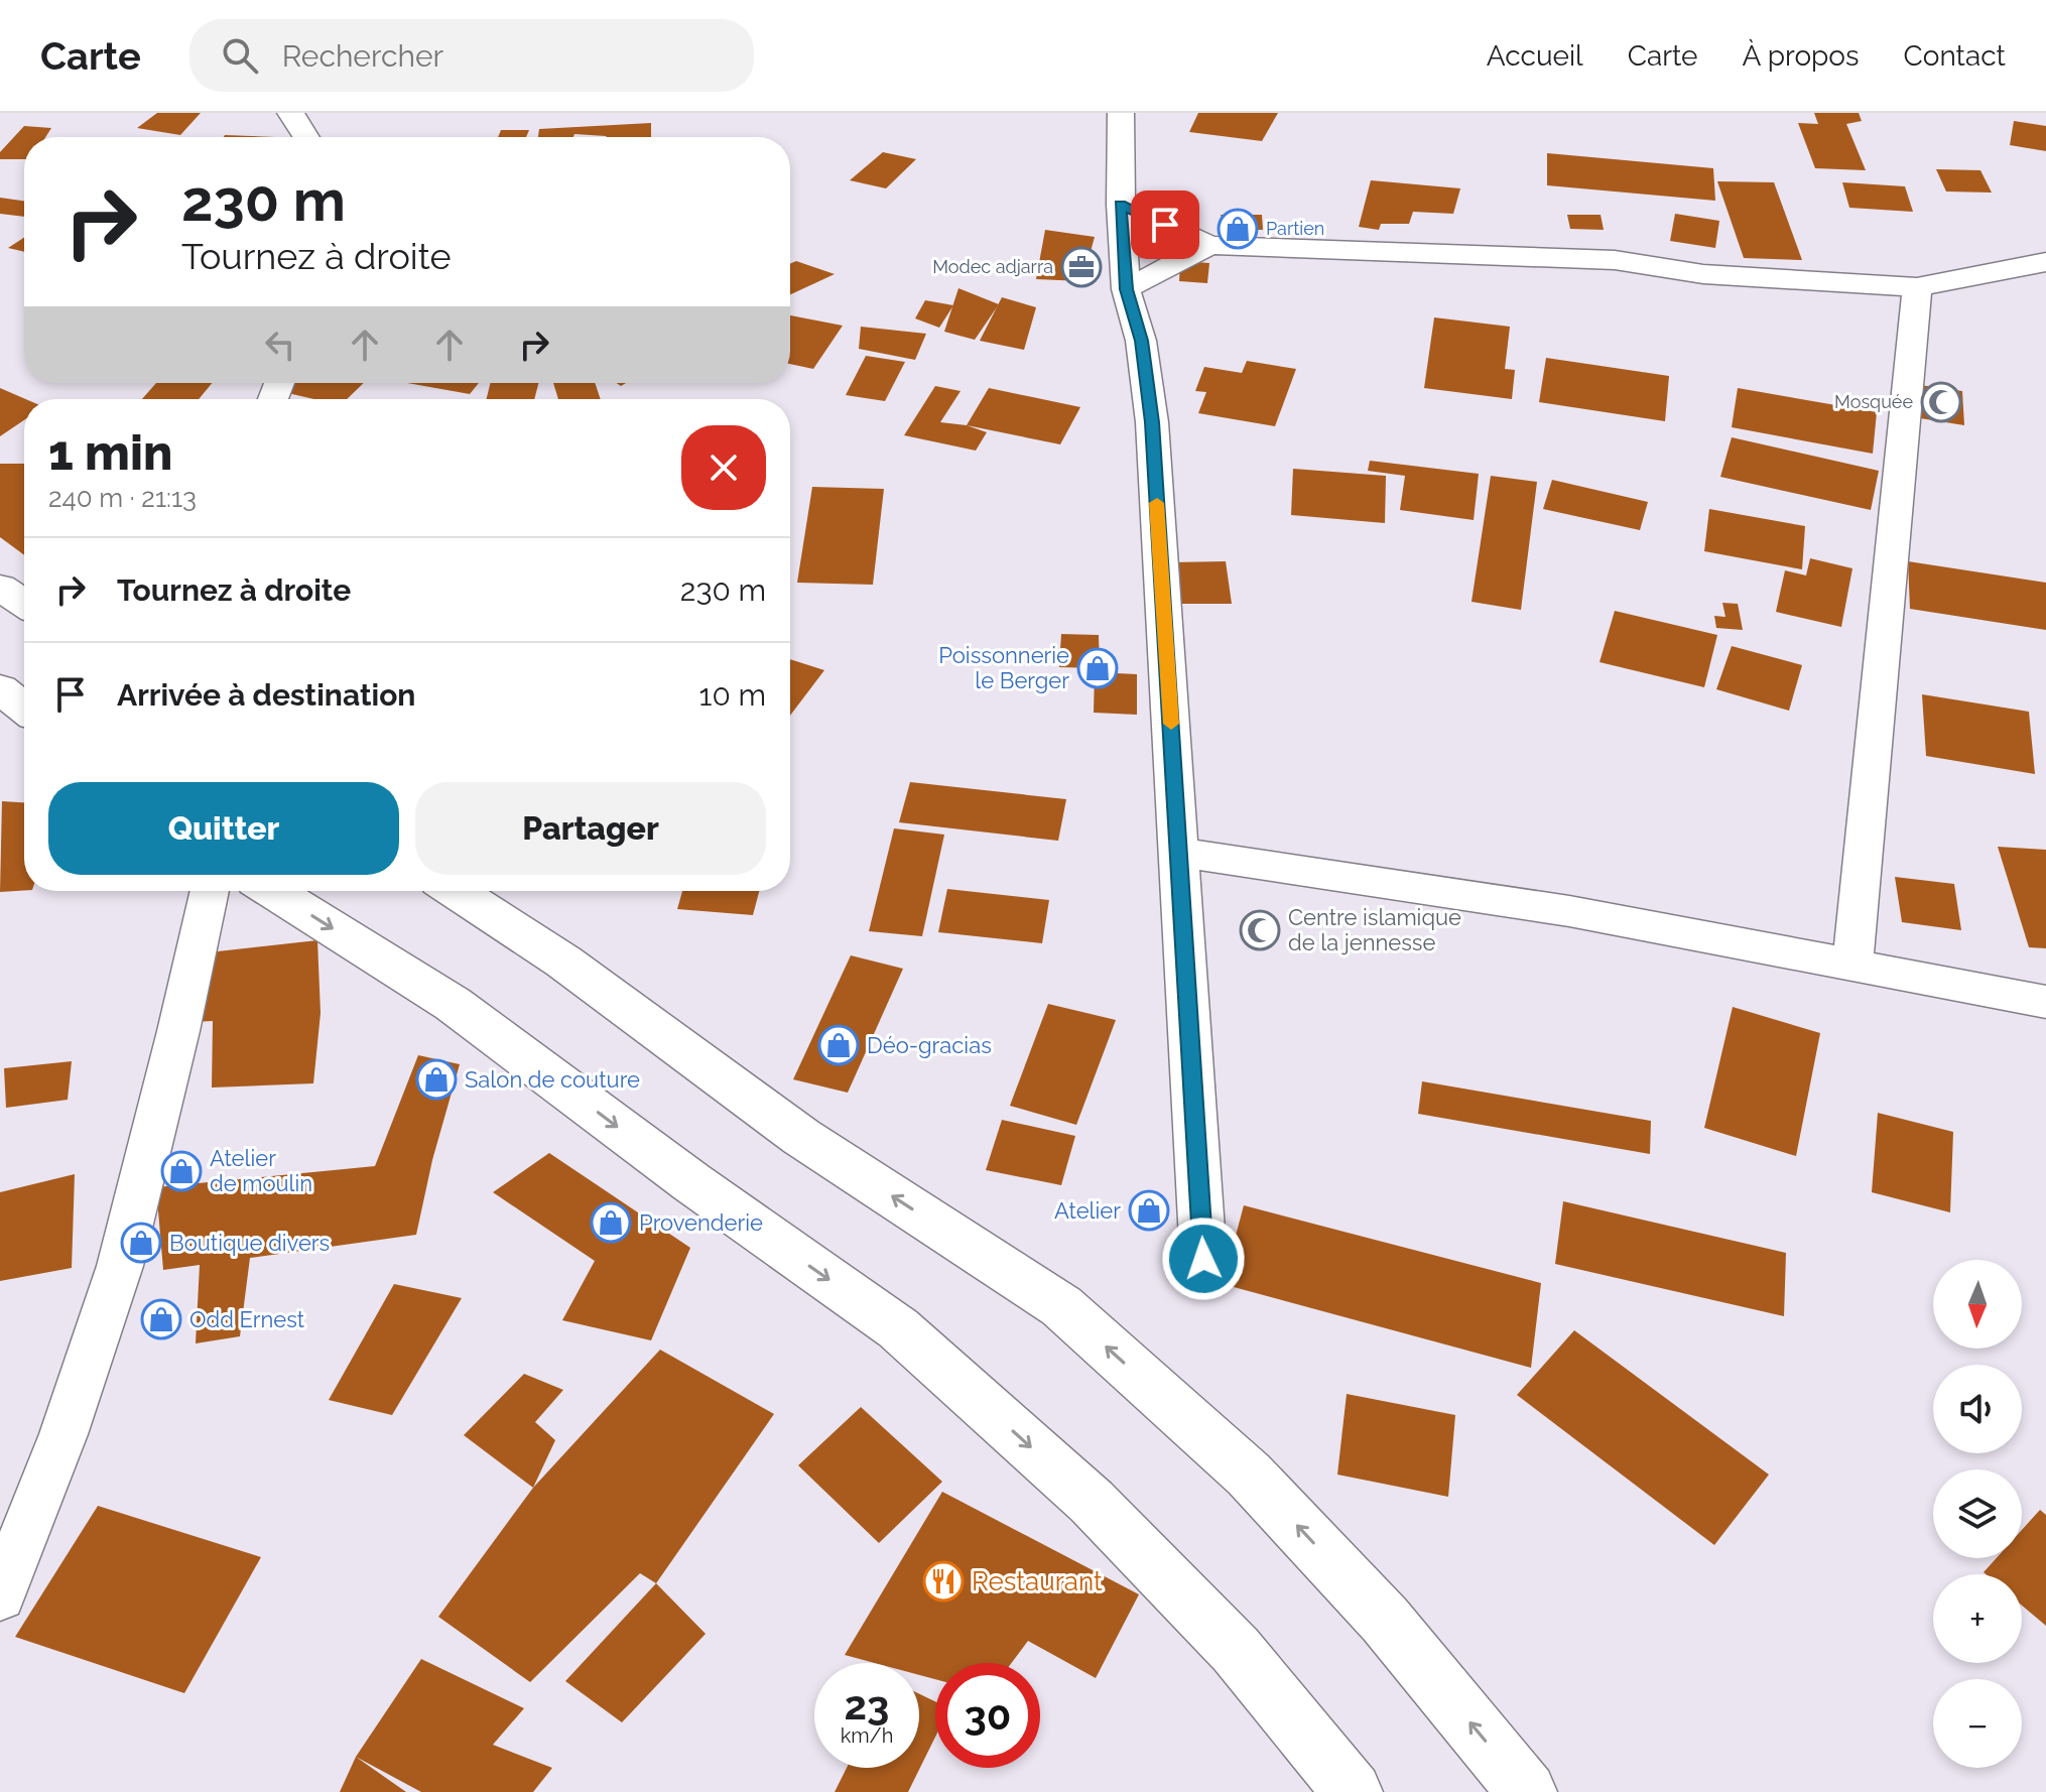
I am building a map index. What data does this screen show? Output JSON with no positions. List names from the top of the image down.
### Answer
{
  "places": {
    "shop": [
      "Partien",
      "Poissonnerie le Berger",
      "Déo-gracias",
      "Salon de couture",
      "Atelier de moulin",
      "Atelier",
      "Provenderie",
      "Boutique divers",
      "Odd Ernest"
    ],
    "office": ["Modec adjarra"],
    "mosque": ["Mosquée", "Centre islamique de la jennesse"],
    "restaurant": ["Restaurant"]
  },
  "north": "bottom",
  "page": {
    "header": "Carte",
    "search": "Rechercher",
    "nav": [
      "Accueil",
      "Carte",
      "À propos",
      "Contact"
    ],
    "turn": ["230 m", "Tournez à droite"],
    "heading": ["1 min", "240 m · 21:13"],
    "list": [
      {
        "name": "Tournez à droite",
        "value": "230 m"
      },
      {
        "name": "Arrivée à destination",
        "value": "10 m"
      }
    ],
    "buttons": ["Quitter", "Partager"],
    "map_buttons": ["+", "−"],
    "speed": "23 km/h",
    "limit": "30"
  }
}
